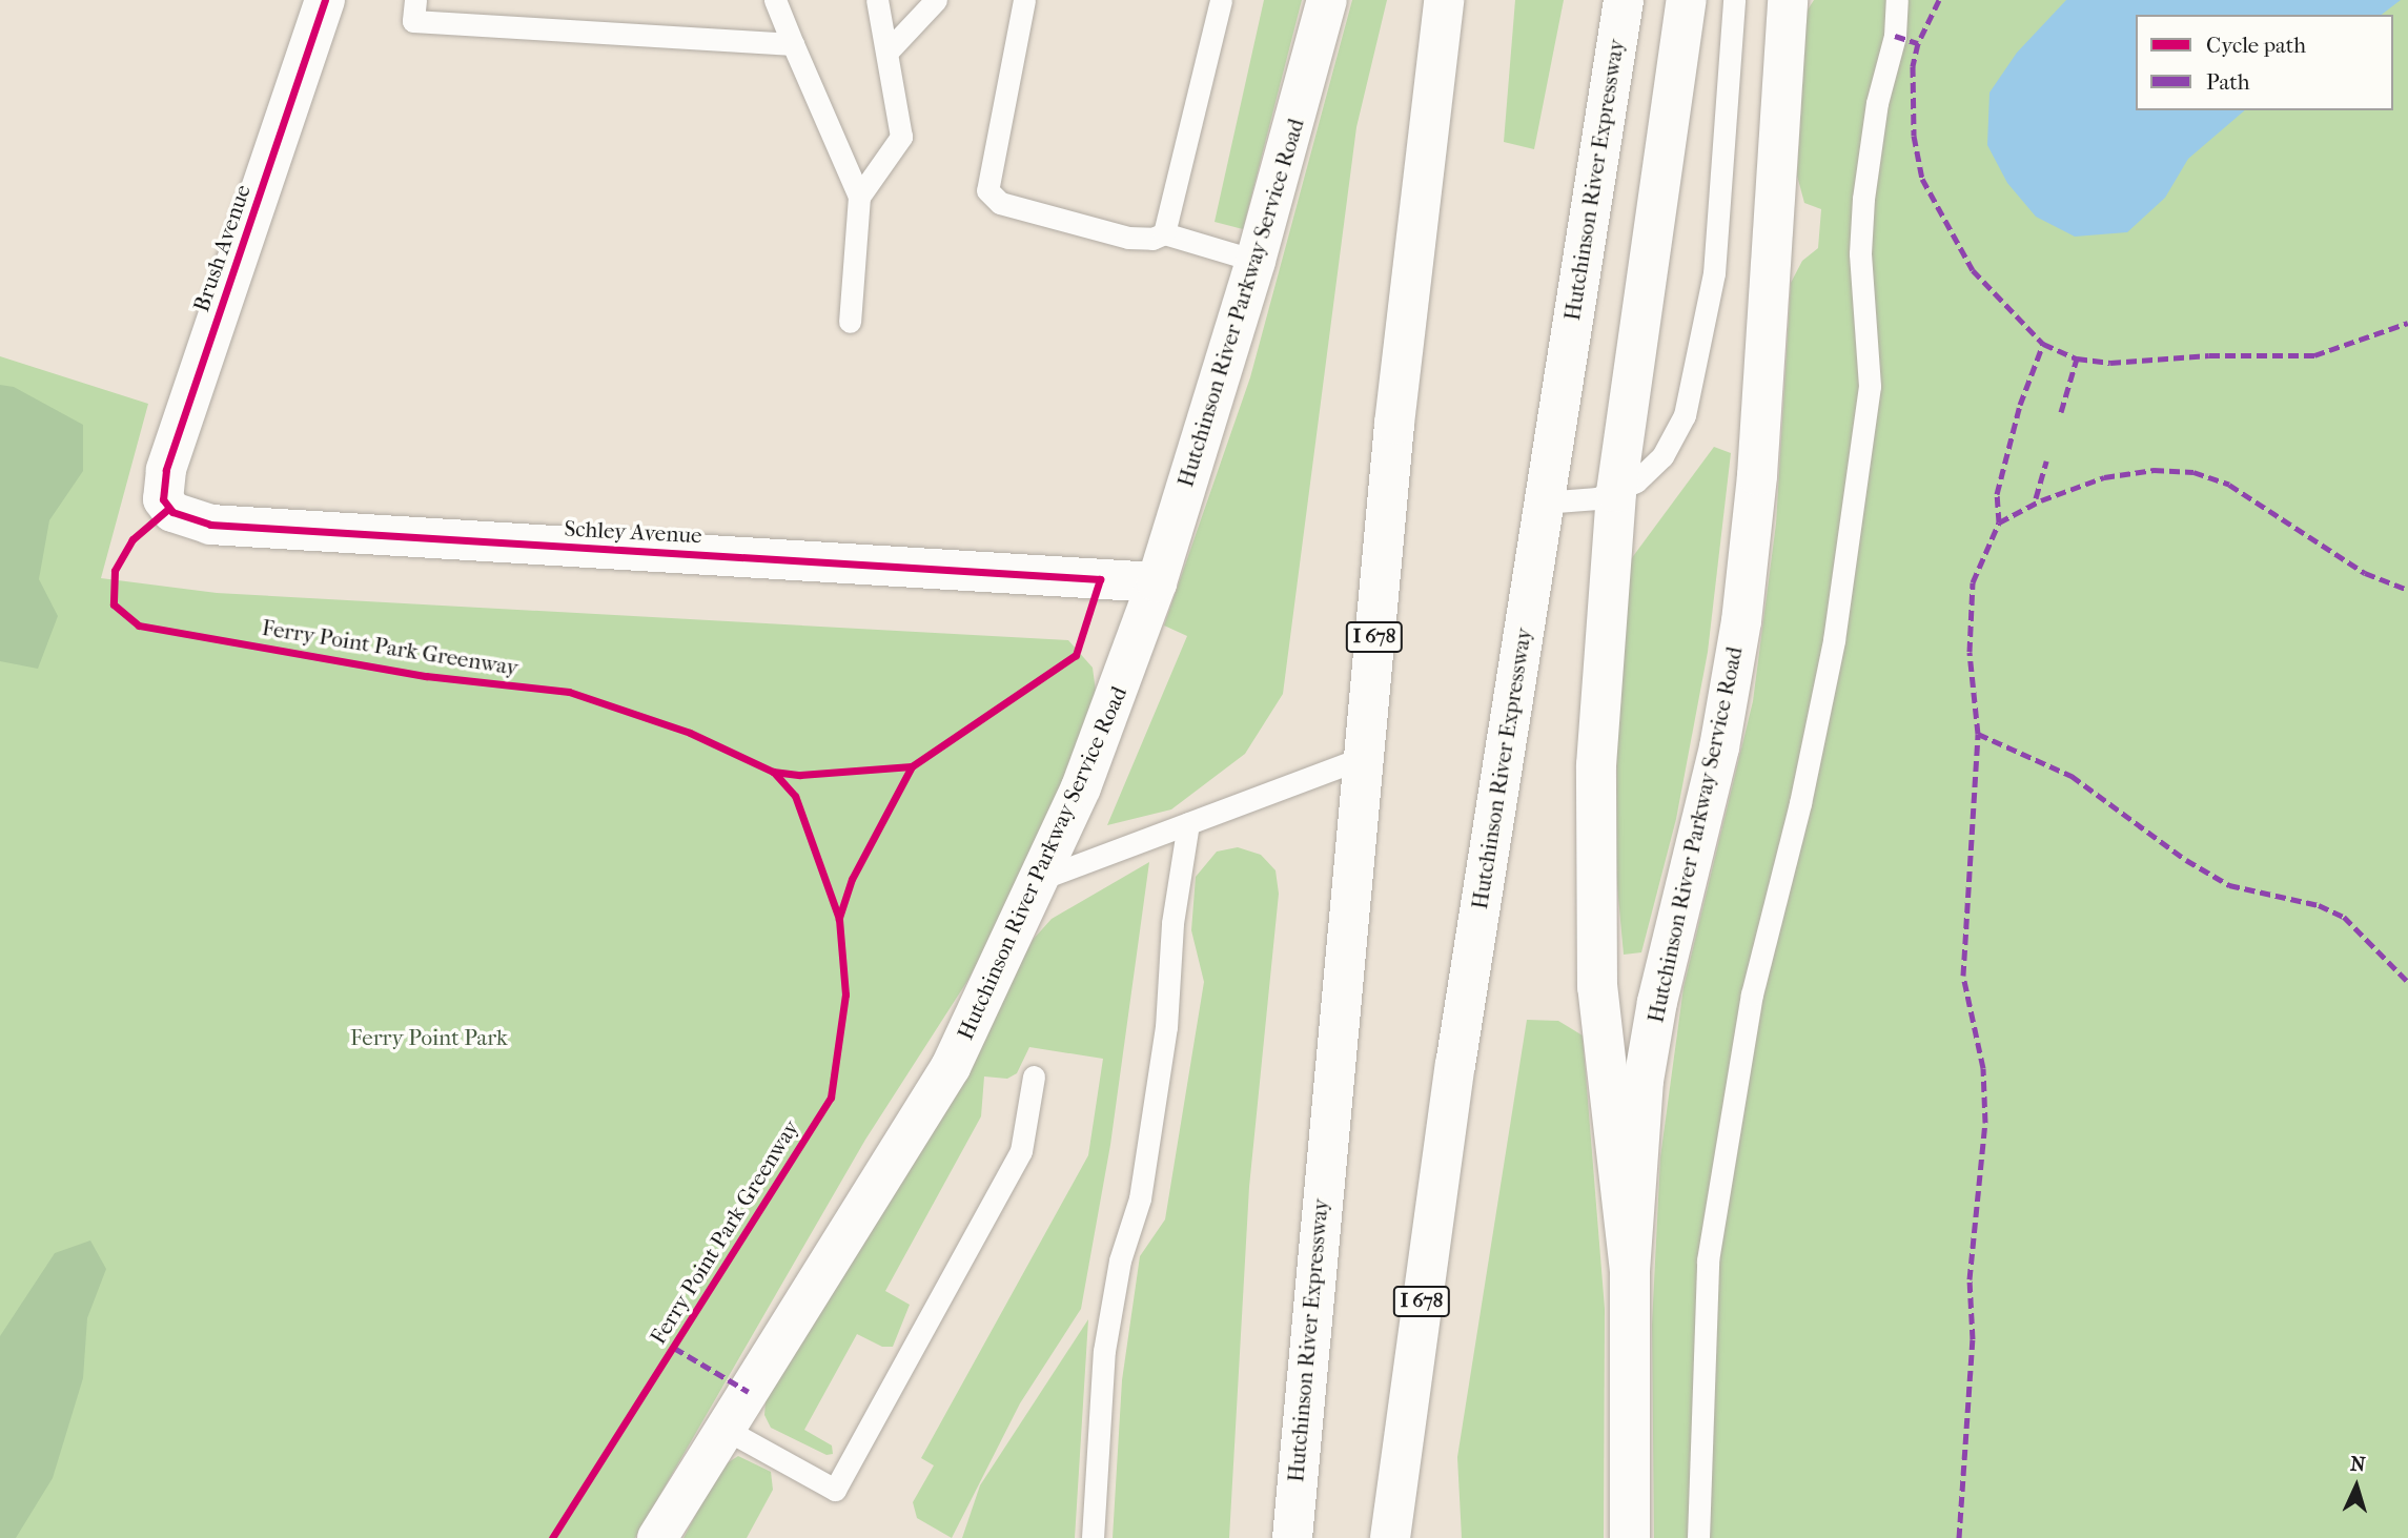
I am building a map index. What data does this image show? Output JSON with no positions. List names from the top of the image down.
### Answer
{
  "streets": {
    "main road": [
      "Hutchinson River Expressway",
      "Brush Avenue",
      "Hutchinson River Parkway Service Road",
      "Schley Avenue",
      "I 678"
    ],
    "cycle path": ["Ferry Point Park Greenway"]
  },
  "crossings": [
    ["Brush Avenue", "Schley Avenue"],
    ["Hutchinson River Parkway Service Road", "Schley Avenue"]
  ],
  "parks": ["Ferry Point Park"],
  "legend": ["Cycle path", "Path"],
  "north": "top"
}
